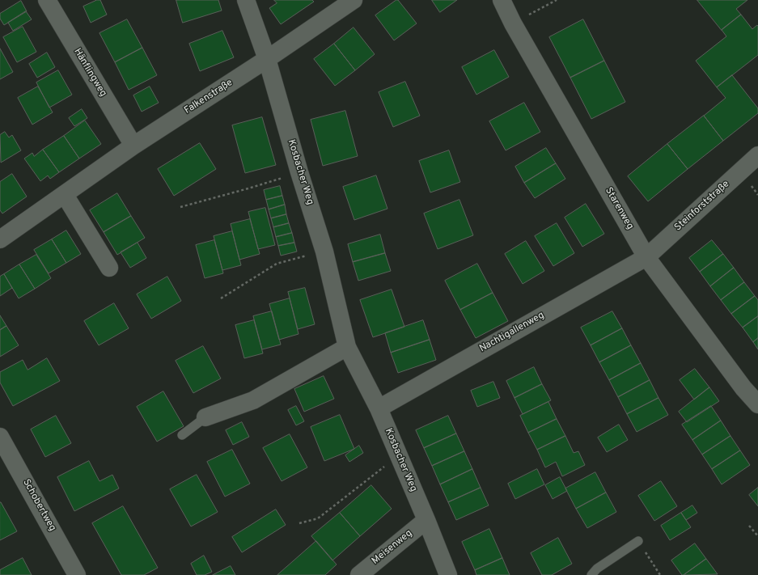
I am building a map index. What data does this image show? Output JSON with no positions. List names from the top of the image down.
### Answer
{
  "streets": {
    "street": [
      "Hänflingweg",
      "Falkenstraße",
      "Kosbacher Weg",
      "Steinforststraße",
      "Starenweg",
      "Nachtigallenweg",
      "Schobertweg",
      "Meisenweg"
    ]
  },
  "crossings": [
    ["Hänflingweg", "Falkenstraße"],
    ["Falkenstraße", "Kosbacher Weg"],
    ["Kosbacher Weg", "Nachtigallenweg"],
    ["Kosbacher Weg", "Meisenweg"],
    ["Steinforststraße", "Starenweg"],
    ["Steinforststraße", "Nachtigallenweg"],
    ["Starenweg", "Nachtigallenweg"]
  ]
}
